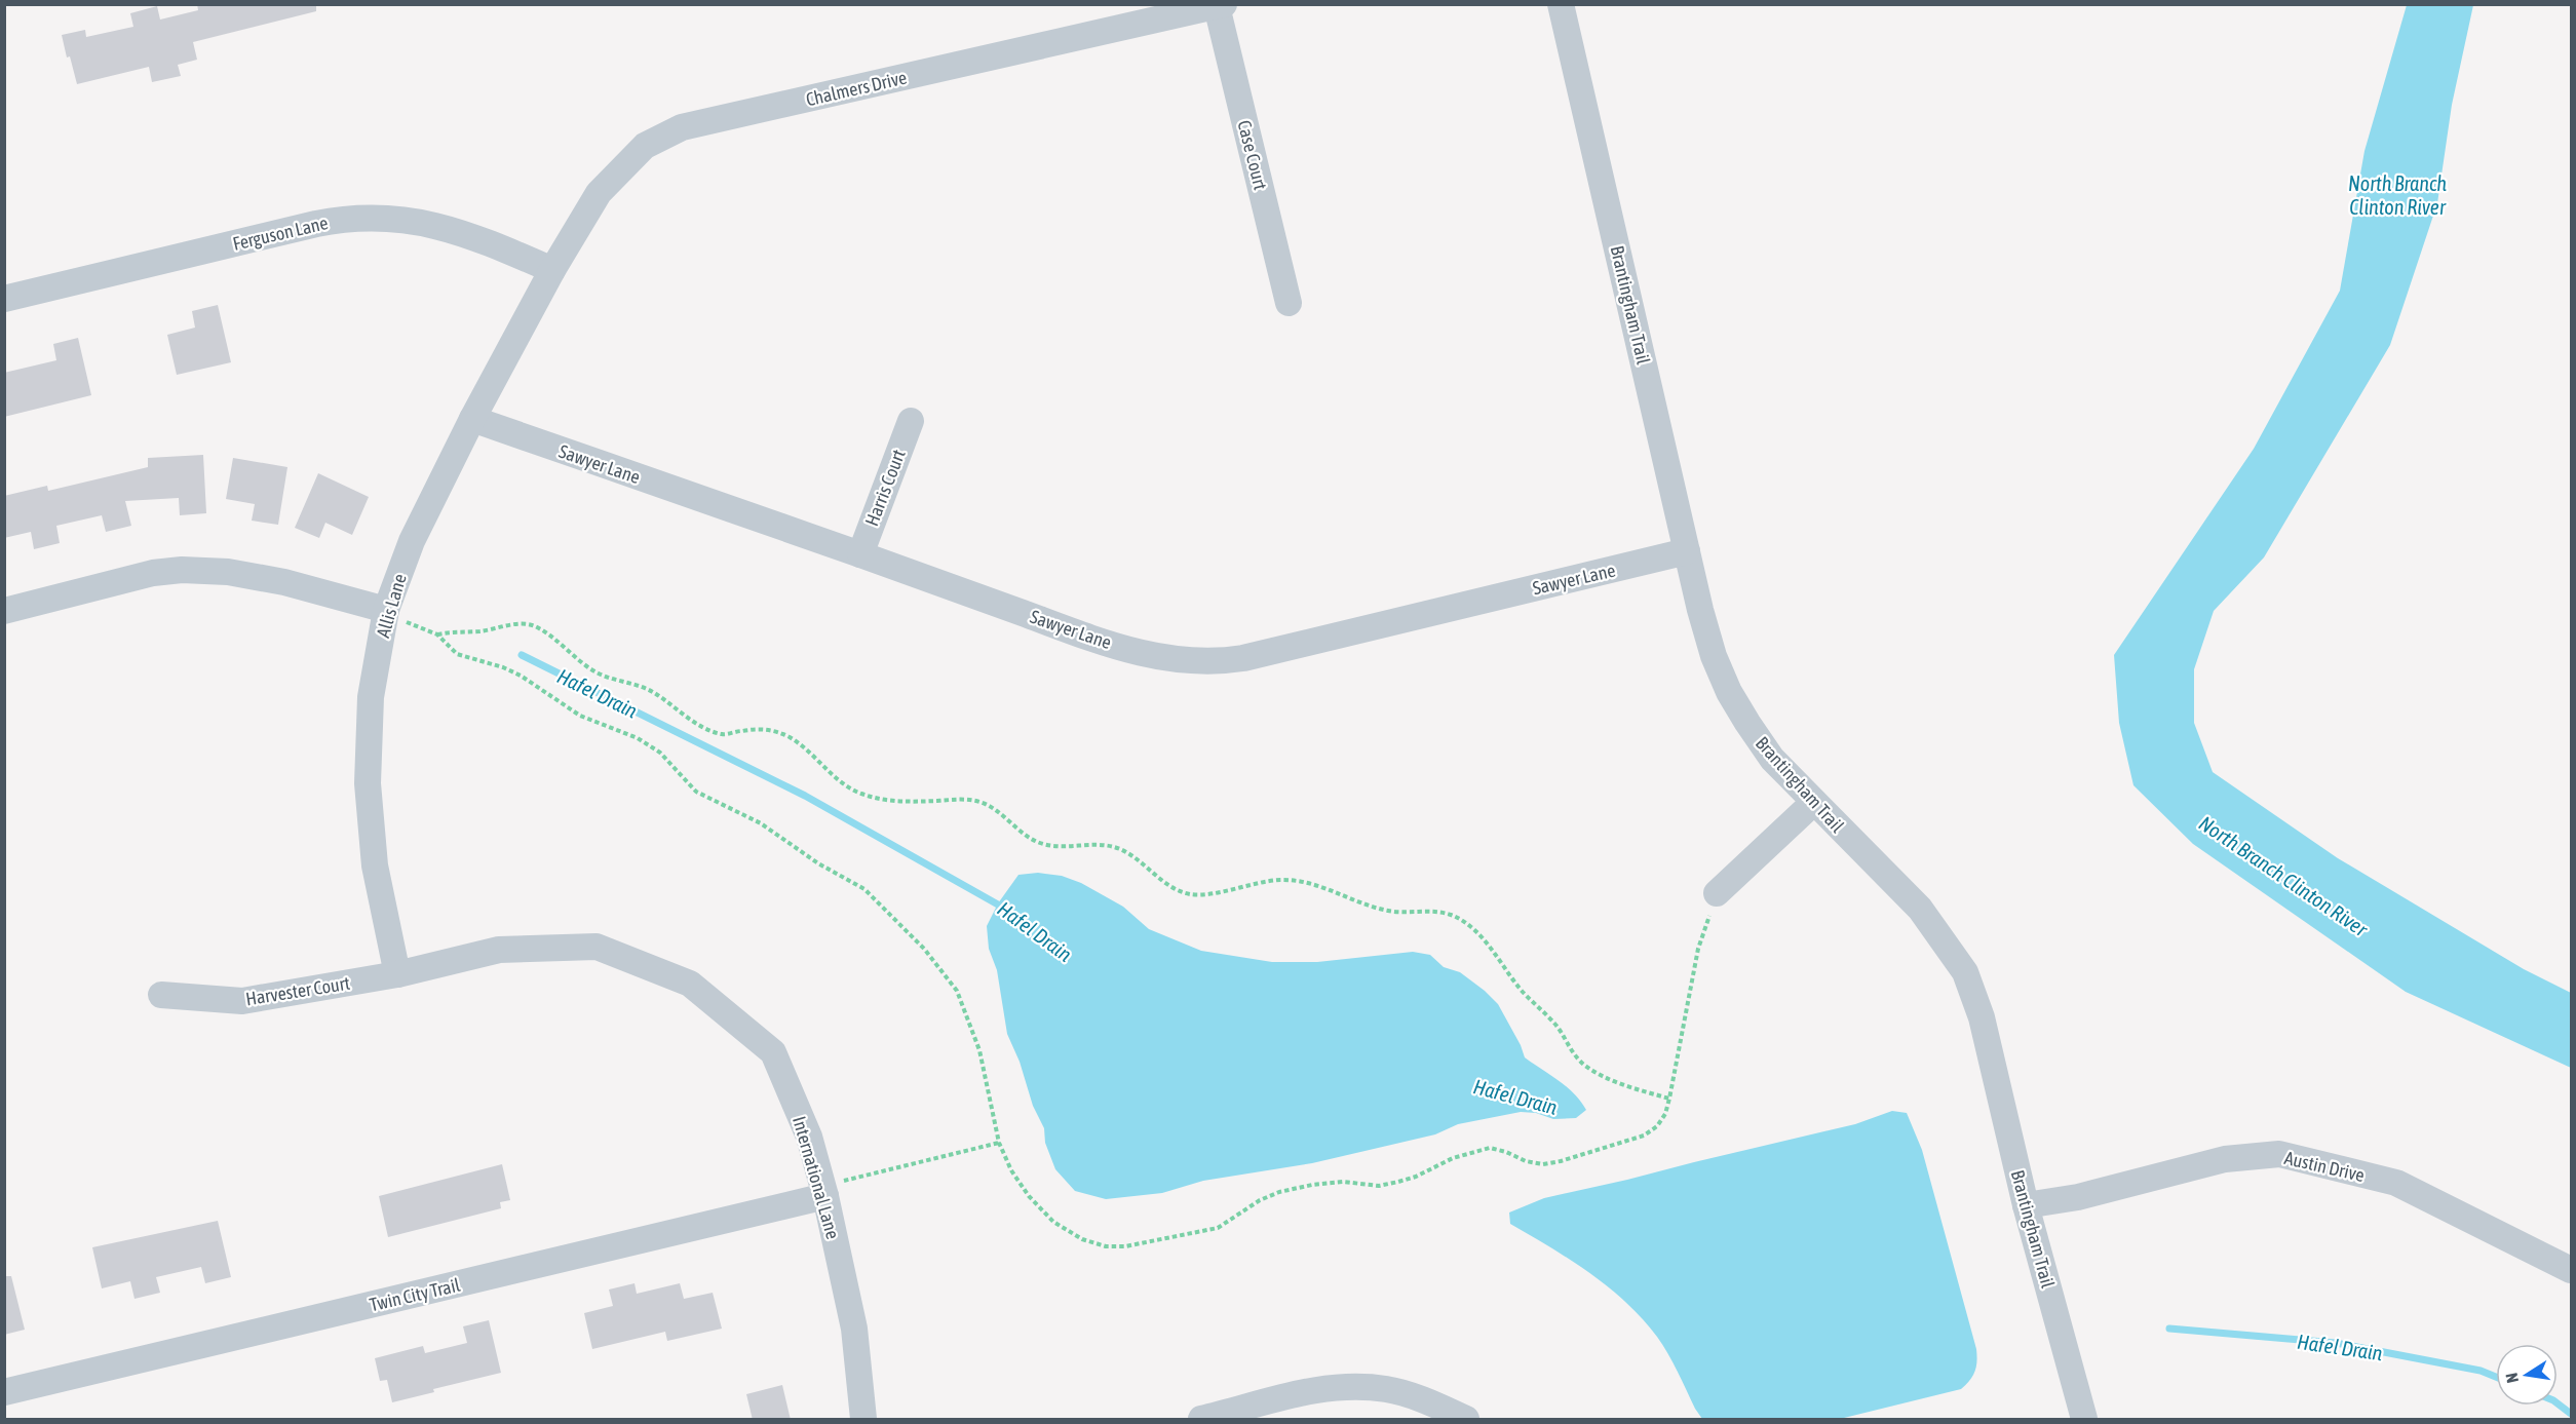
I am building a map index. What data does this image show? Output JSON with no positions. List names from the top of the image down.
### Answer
{
  "streets": {
    "street": [
      "Chalmers Drive",
      "Case Court",
      "Ferguson Lane",
      "Brantingham Trail",
      "Sawyer Lane",
      "Harris Court",
      "Allis Lane",
      "Harvester Court",
      "Austin Drive",
      "International Lane",
      "Twin City Trail"
    ]
  },
  "crossings": [
    ["Chalmers Drive", "Case Court"],
    ["Chalmers Drive", "Ferguson Lane"],
    ["Chalmers Drive", "Allis Lane"],
    ["Ferguson Lane", "Allis Lane"],
    ["Brantingham Trail", "Sawyer Lane"],
    ["Brantingham Trail", "Austin Drive"],
    ["Sawyer Lane", "Harris Court"],
    ["Sawyer Lane", "Allis Lane"],
    ["Allis Lane", "Harvester Court"],
    ["Allis Lane", "International Lane"],
    ["Harvester Court", "International Lane"],
    ["International Lane", "Twin City Trail"]
  ],
  "water": ["North Branch Clinton River", "Hafel Drain"],
  "north": "left"
}
